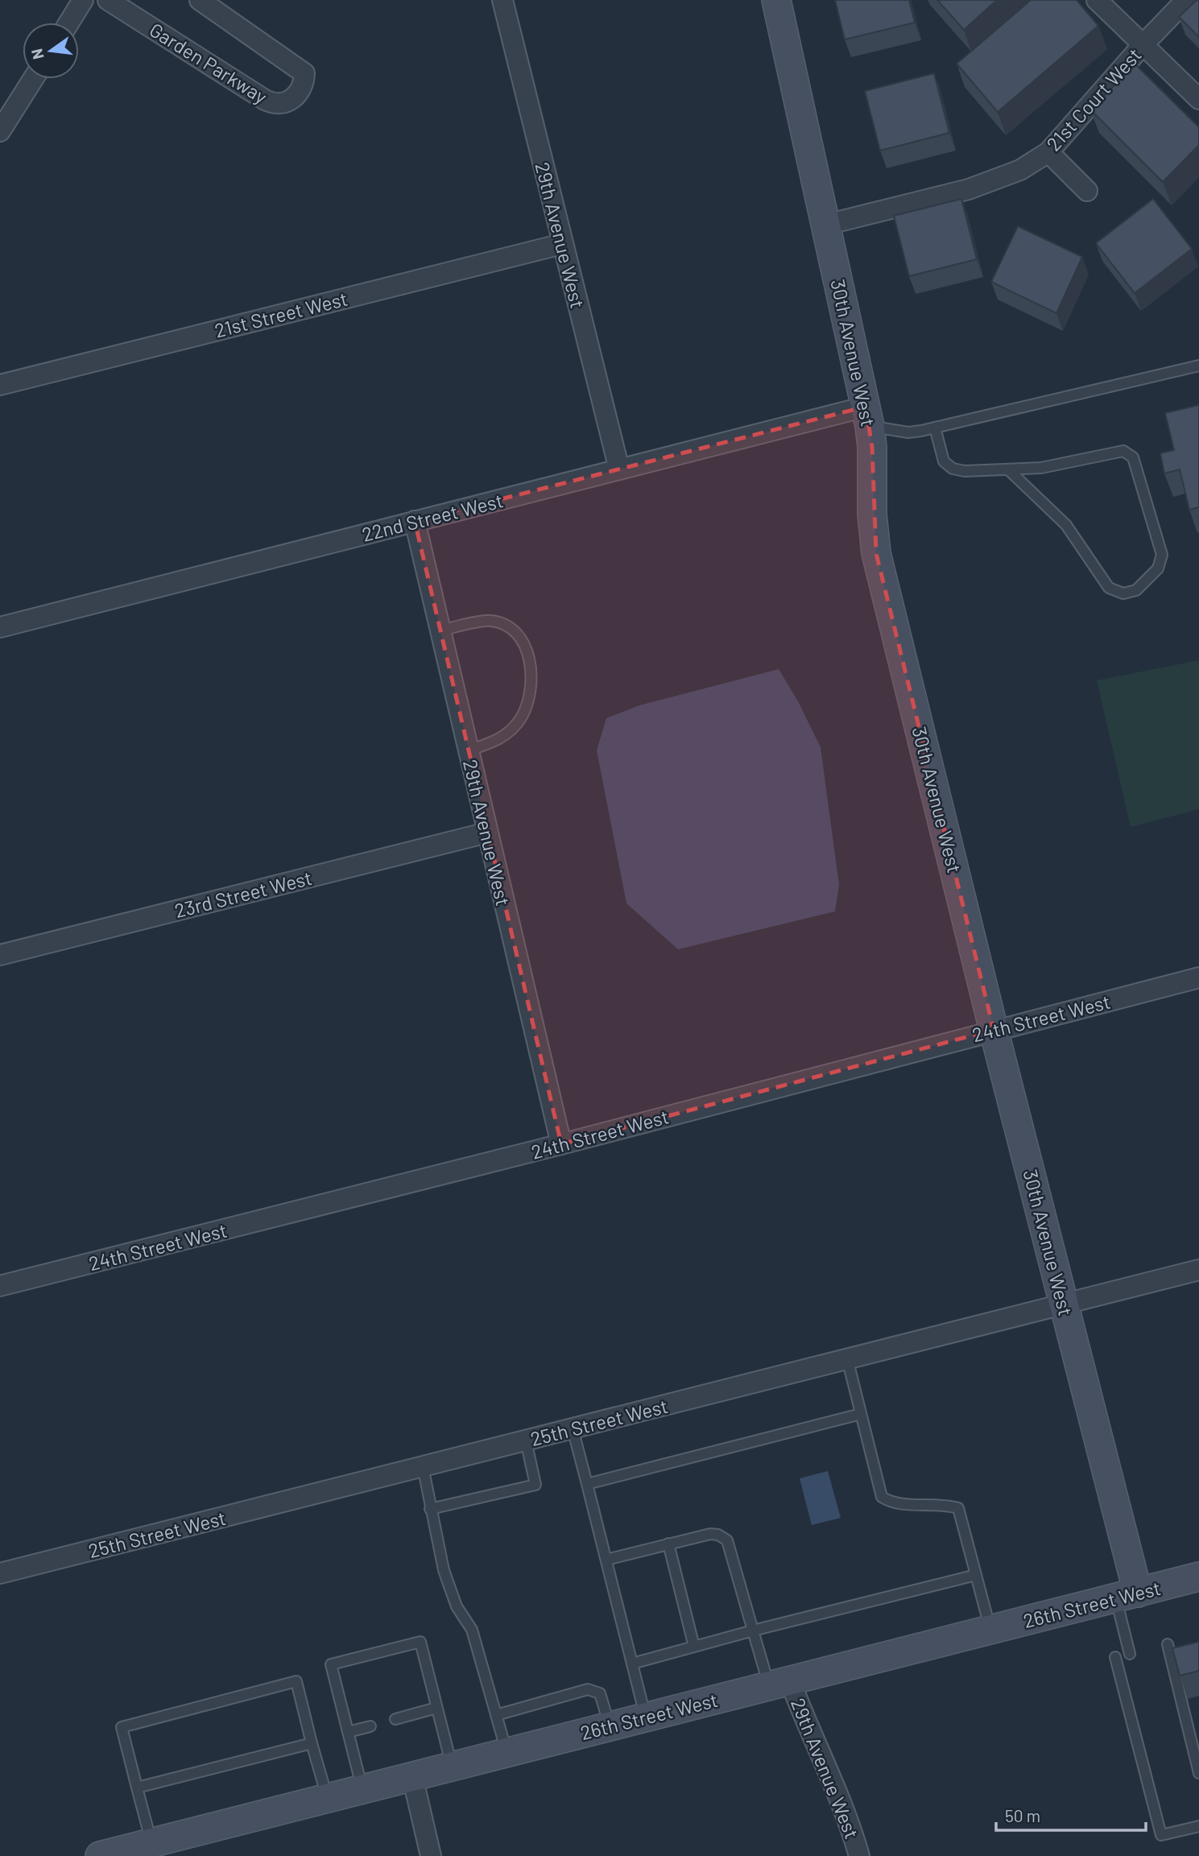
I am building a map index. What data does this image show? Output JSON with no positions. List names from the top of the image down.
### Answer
{
  "streets": {
    "street": [
      "Garden Parkway",
      "21st Court West",
      "29th Avenue West",
      "21st Street West",
      "30th Avenue West",
      "22nd Street West",
      "23rd Street West",
      "24th Street West",
      "25th Street West",
      "26th Street West"
    ]
  },
  "crossings": [
    ["21st Court West", "30th Avenue West"],
    ["29th Avenue West", "21st Street West"],
    ["29th Avenue West", "22nd Street West"],
    ["29th Avenue West", "23rd Street West"],
    ["29th Avenue West", "24th Street West"],
    ["29th Avenue West", "26th Street West"],
    ["30th Avenue West", "22nd Street West"],
    ["30th Avenue West", "24th Street West"],
    ["30th Avenue West", "25th Street West"],
    ["30th Avenue West", "26th Street West"]
  ],
  "scale_bar": "50 m",
  "north": "left"
}
